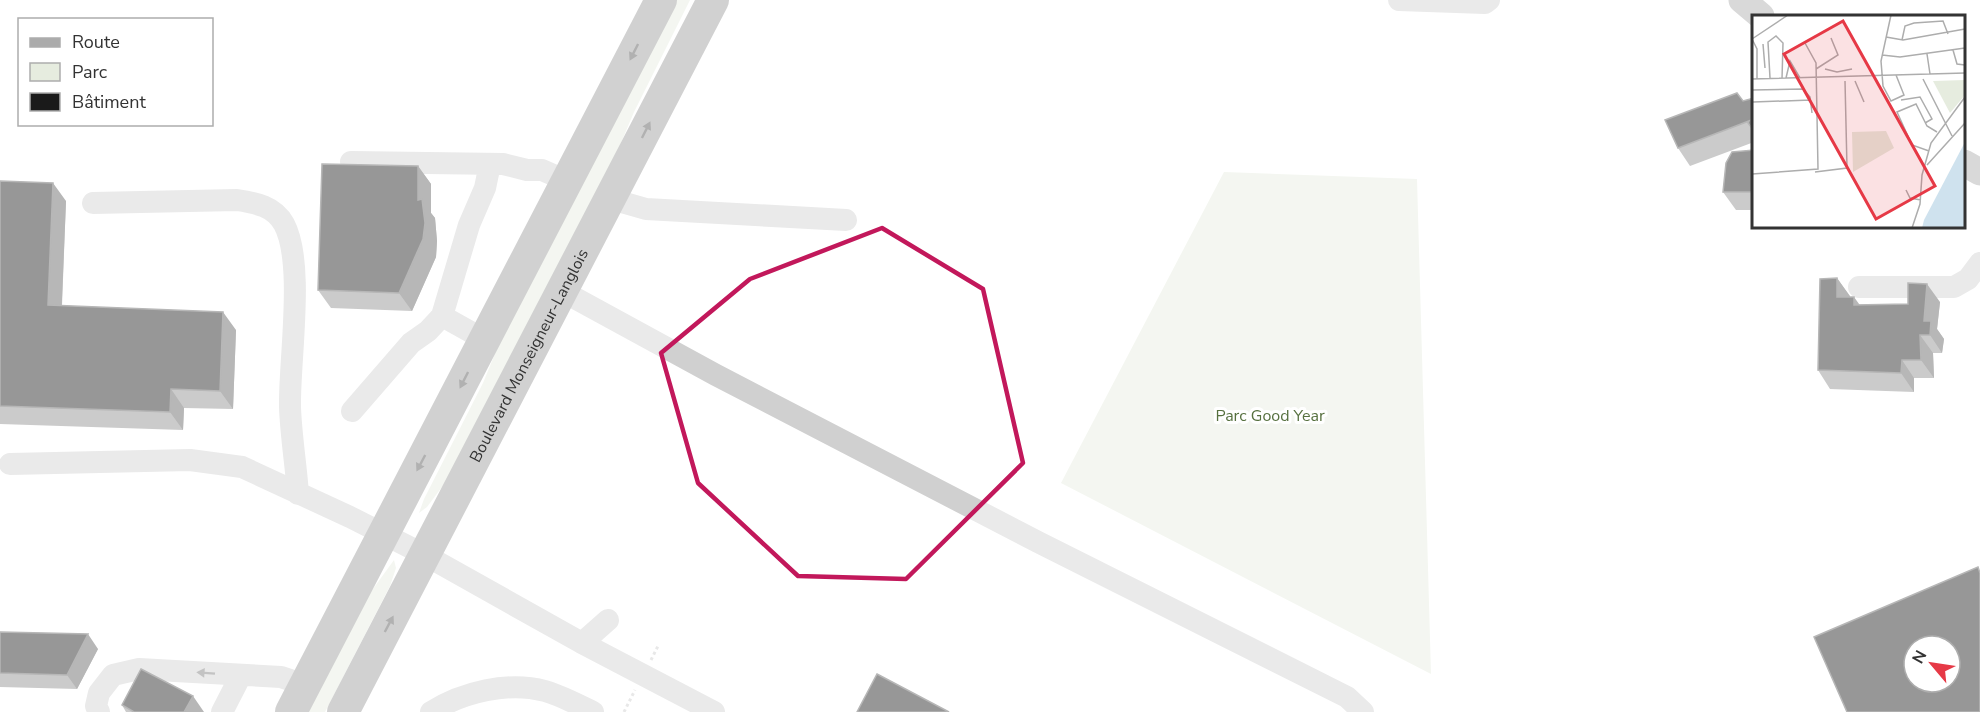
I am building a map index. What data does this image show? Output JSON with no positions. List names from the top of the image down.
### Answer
{
  "streets": {
    "highway": ["Boulevard Monseigneur-Langlois"]
  },
  "parks": ["Parc Good Year"],
  "legend": ["Route", "Parc", "Bâtiment"],
  "north": "top left"
}
